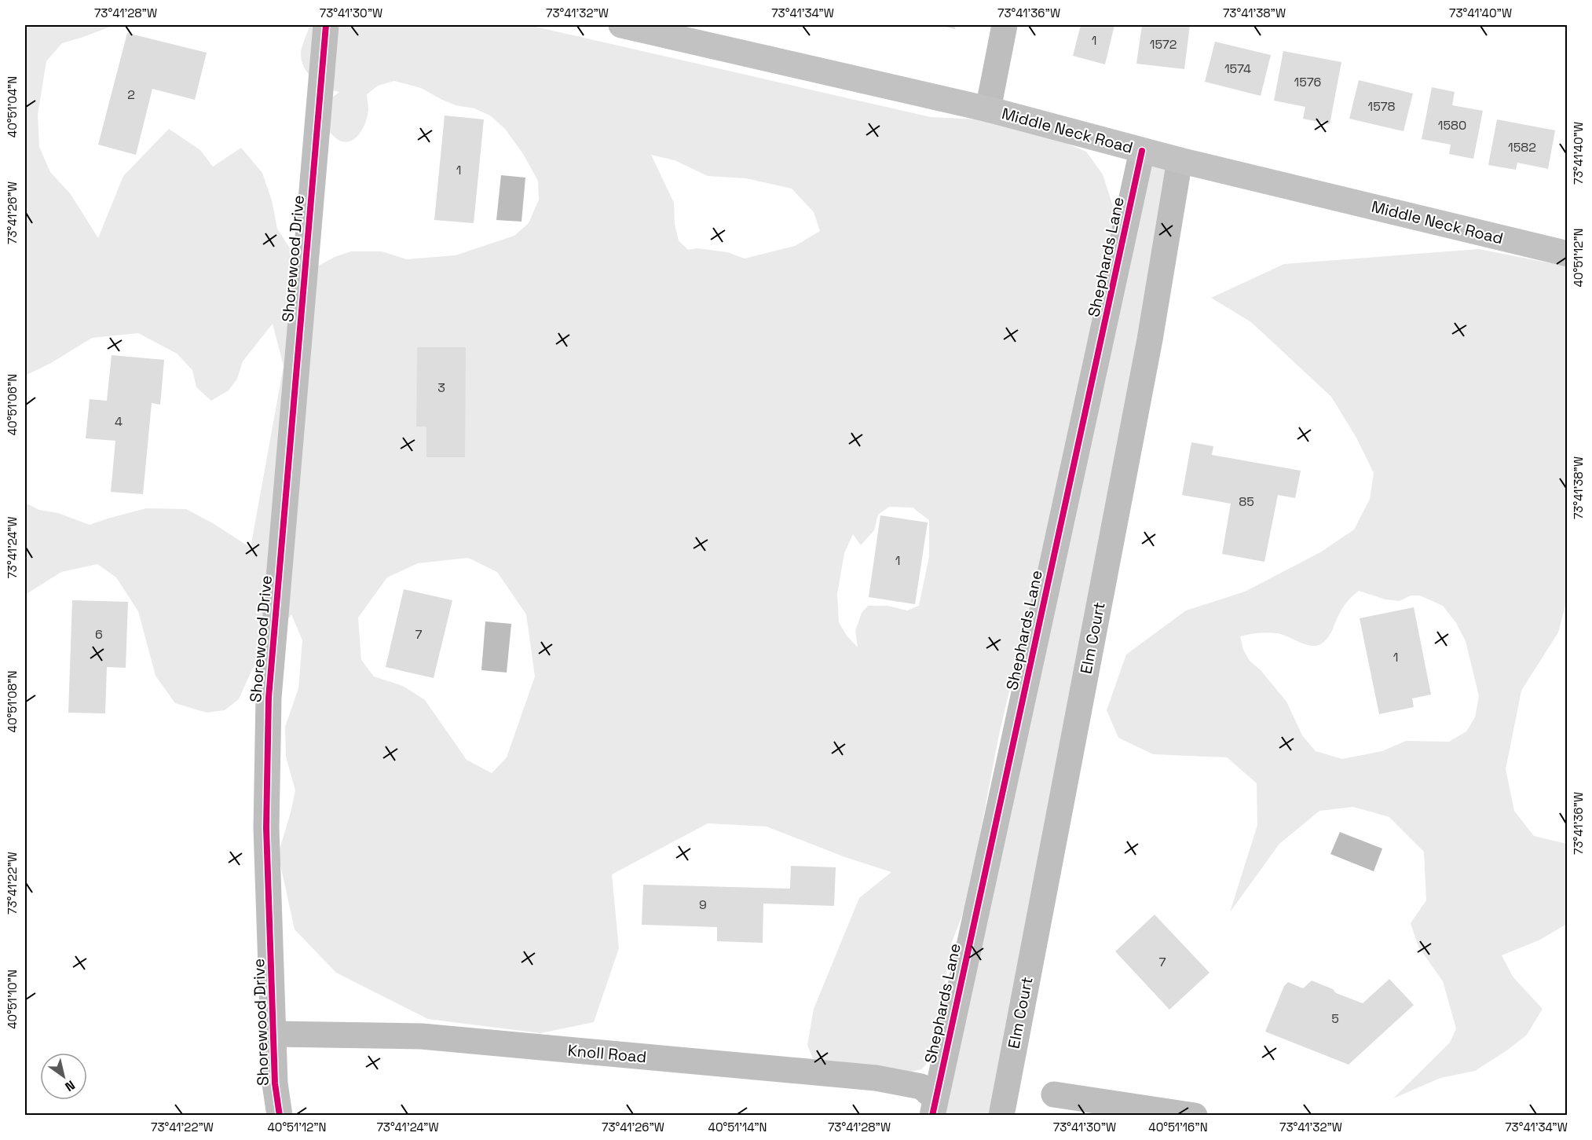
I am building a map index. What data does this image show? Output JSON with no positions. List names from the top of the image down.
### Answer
{
  "streets": {
    "main road": ["Middle Neck Road"],
    "street": [
      "Shephards Lane",
      "Shorewood Drive",
      "Elm Court",
      "Knoll Road"
    ]
  },
  "crossings": [
    ["Middle Neck Road", "Shephards Lane"],
    ["Middle Neck Road", "Elm Court"],
    ["Shephards Lane", "Knoll Road"],
    ["Shorewood Drive", "Knoll Road"]
  ],
  "house_numbers": [
    "1",
    "1572",
    "1574",
    "1576",
    "2",
    "1578",
    "1580",
    "1582",
    "1",
    "3",
    "4",
    "85",
    "1",
    "6",
    "7",
    "1",
    "9",
    "7",
    "5"
  ],
  "north": "bottom right",
  "coordinates": [
    "73°41'28\"W",
    "73°41'30\"W",
    "73°41'32\"W",
    "73°41'34\"W",
    "73°41'36\"W",
    "73°41'38\"W",
    "73°41'40\"W",
    "40°51'04\"N",
    "73°41'26\"W",
    "40°51'12\"N",
    "40°51'06\"N",
    "73°41'24\"W",
    "40°51'08\"N",
    "73°41'22\"W",
    "40°51'10\"N",
    "40°51'14\"N",
    "40°51'16\"N"
  ]
}
